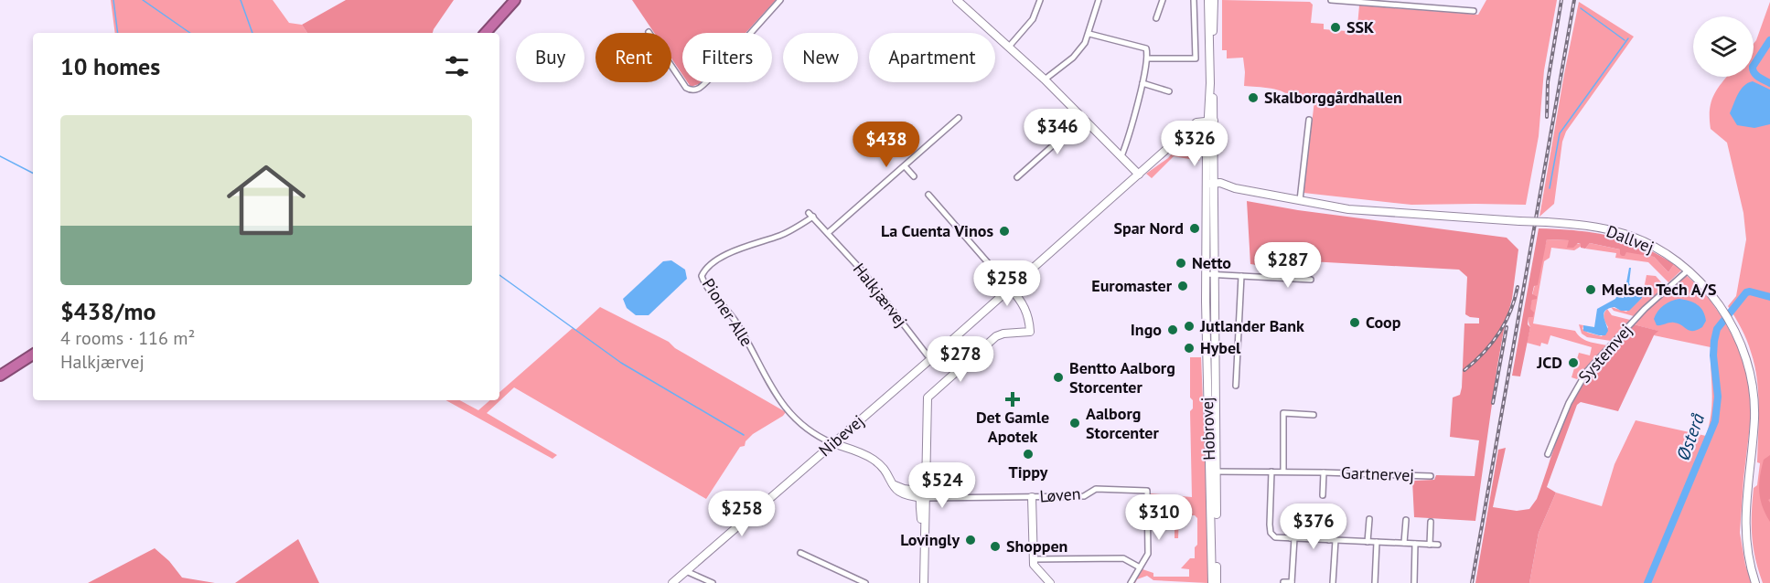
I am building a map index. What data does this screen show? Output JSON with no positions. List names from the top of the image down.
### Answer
{
  "streets": {
    "street": [
      "Dallvej",
      "Halkjærvej",
      "Pioner Alle",
      "Systemvej",
      "Hobrovej",
      "Nibevej",
      "Gartnervej",
      "Løven"
    ]
  },
  "crossings": [
    ["Dallvej", "Systemvej"],
    ["Dallvej", "Hobrovej"],
    ["Halkjærvej", "Pioner Alle"],
    ["Halkjærvej", "Nibevej"],
    ["Pioner Alle", "Nibevej"],
    ["Hobrovej", "Nibevej"],
    ["Hobrovej", "Gartnervej"]
  ],
  "water": ["Østerå"],
  "places": {
    "other": [
      "SSK",
      "Skalborggårdhallen",
      "Spar Nord",
      "La Cuenta Vinos",
      "Netto",
      "Euromaster",
      "Melsen Tech A/S",
      "Coop",
      "Jutlander Bank",
      "Ingo",
      "Hybel",
      "JCD",
      "Bentto Aalborg Storcenter",
      "Aalborg Storcenter",
      "Tippy",
      "Lovingly",
      "Shoppen"
    ],
    "health": ["Det Gamle Apotek"]
  },
  "page": {
    "chip": [
      "Buy",
      "Rent",
      "Filters",
      "New",
      "Apartment"
    ],
    "heading": "10 homes",
    "list": [
      {
        "name": "$438/mo",
        "note": "4 rooms · 116 m² · Halkjærvej"
      }
    ],
    "price": [
      "$346",
      "$326",
      "$438",
      "$287",
      "$258",
      "$278",
      "$524",
      "$258",
      "$310",
      "$376"
    ]
  }
}
